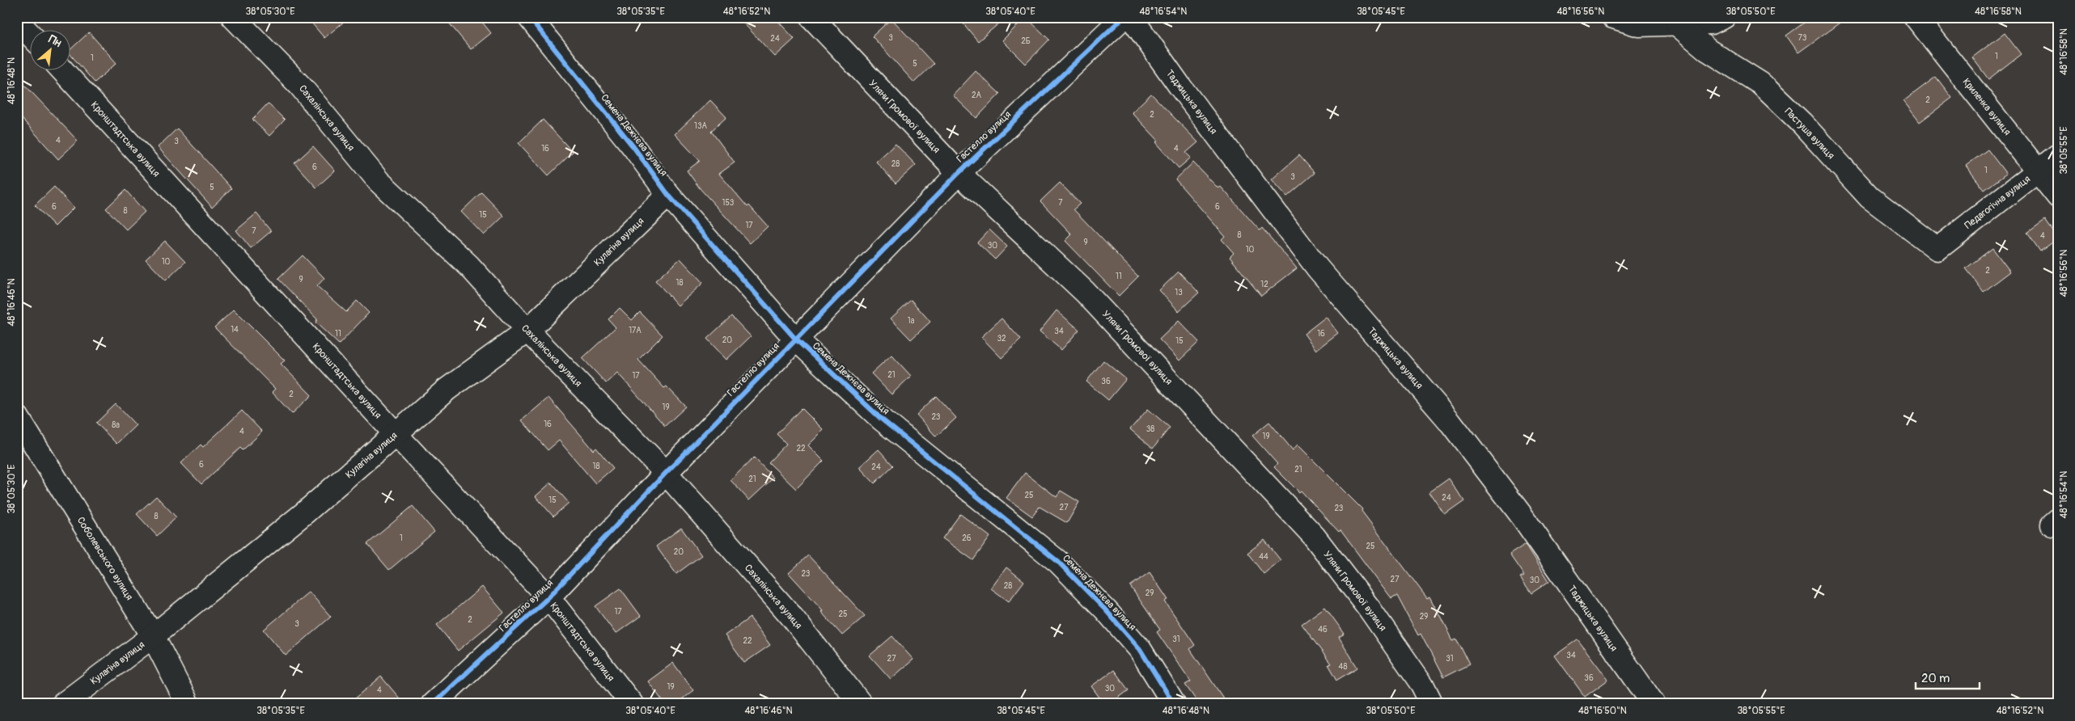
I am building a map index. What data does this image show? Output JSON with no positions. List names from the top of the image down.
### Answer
{
  "streets": {
    "street": [
      "Таджицька вулиця",
      "Криленка вулиця",
      "Уляни Громової вулиця",
      "Сахалінська вулиця",
      "Пастуша вулиця",
      "Семена Дежнєва вулиця",
      "Гастелло вулиця",
      "Кронштадтська вулиця",
      "Педагогічна вулиця",
      "Кулагіна вулиця",
      "Соболевського вулиця"
    ]
  },
  "crossings": [
    ["Криленка вулиця", "Педагогічна вулиця"],
    ["Уляни Громової вулиця", "Гастелло вулиця"],
    ["Сахалінська вулиця", "Гастелло вулиця"],
    ["Сахалінська вулиця", "Кулагіна вулиця"],
    ["Пастуша вулиця", "Педагогічна вулиця"],
    ["Семена Дежнєва вулиця", "Гастелло вулиця"],
    ["Семена Дежнєва вулиця", "Кулагіна вулиця"],
    ["Гастелло вулиця", "Кронштадтська вулиця"],
    ["Кронштадтська вулиця", "Кулагіна вулиця"],
    ["Кулагіна вулиця", "Соболевського вулиця"]
  ],
  "house_numbers": [
    "3",
    "73",
    "24",
    "2Б",
    "1",
    "1",
    "5",
    "2А",
    "2",
    "2",
    "13А",
    "4",
    "3",
    "16",
    "4",
    "28",
    "6",
    "1",
    "3",
    "5",
    "153",
    "7",
    "6",
    "6",
    "8",
    "15",
    "17",
    "7",
    "8",
    "4",
    "9",
    "30",
    "10",
    "10",
    "2",
    "11",
    "9",
    "18",
    "12",
    "13",
    "1а",
    "14",
    "17А",
    "34",
    "11",
    "16",
    "32",
    "20",
    "15",
    "21",
    "17",
    "36",
    "2",
    "19",
    "23",
    "16",
    "8а",
    "38",
    "4",
    "19",
    "22",
    "6",
    "18",
    "24",
    "21",
    "21",
    "25",
    "24",
    "15",
    "27",
    "23",
    "8",
    "1",
    "26",
    "25",
    "20",
    "44",
    "23",
    "27",
    "30",
    "28",
    "29",
    "17",
    "25",
    "29",
    "2",
    "3",
    "46",
    "31",
    "22",
    "34",
    "27",
    "31",
    "48",
    "36",
    "19",
    "30",
    "4"
  ],
  "scale_bar": "20 m",
  "north": "top right",
  "coordinates": [
    "38°05'30\"E",
    "38°05'35\"E",
    "48°16'52\"N",
    "38°05'40\"E",
    "48°16'54\"N",
    "38°05'45\"E",
    "48°16'56\"N",
    "38°05'50\"E",
    "48°16'58\"N",
    "48°16'48\"N",
    "38°05'55\"E",
    "48°16'46\"N",
    "48°16'50\"N"
  ]
}
